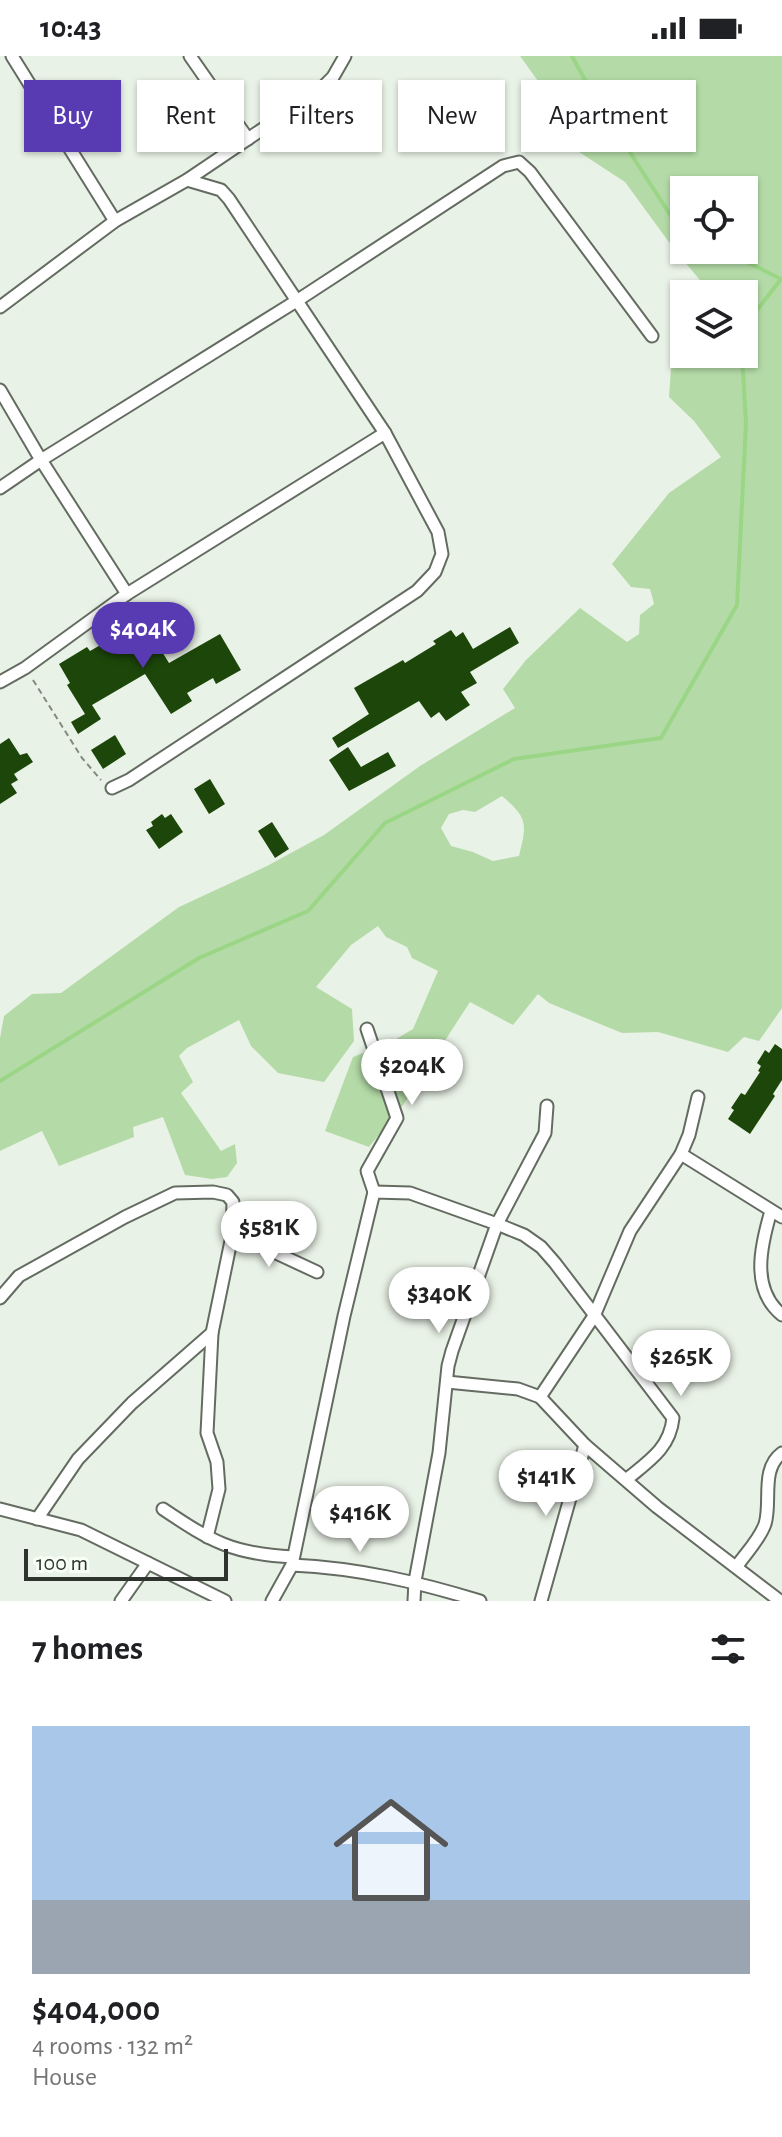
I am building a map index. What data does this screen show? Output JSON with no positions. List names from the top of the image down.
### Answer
{
  "scale_bar": "100 m",
  "page": {
    "status": "10:43",
    "chip": [
      "Buy",
      "Rent",
      "Filters",
      "New",
      "Apartment"
    ],
    "price": [
      "$404K",
      "$204K",
      "$581K",
      "$340K",
      "$265K",
      "$141K",
      "$416K"
    ],
    "scale": "100 m",
    "heading": "7 homes",
    "list": [
      {
        "name": "$404,000",
        "note": "4 rooms · 132 m² · House"
      }
    ]
  }
}
